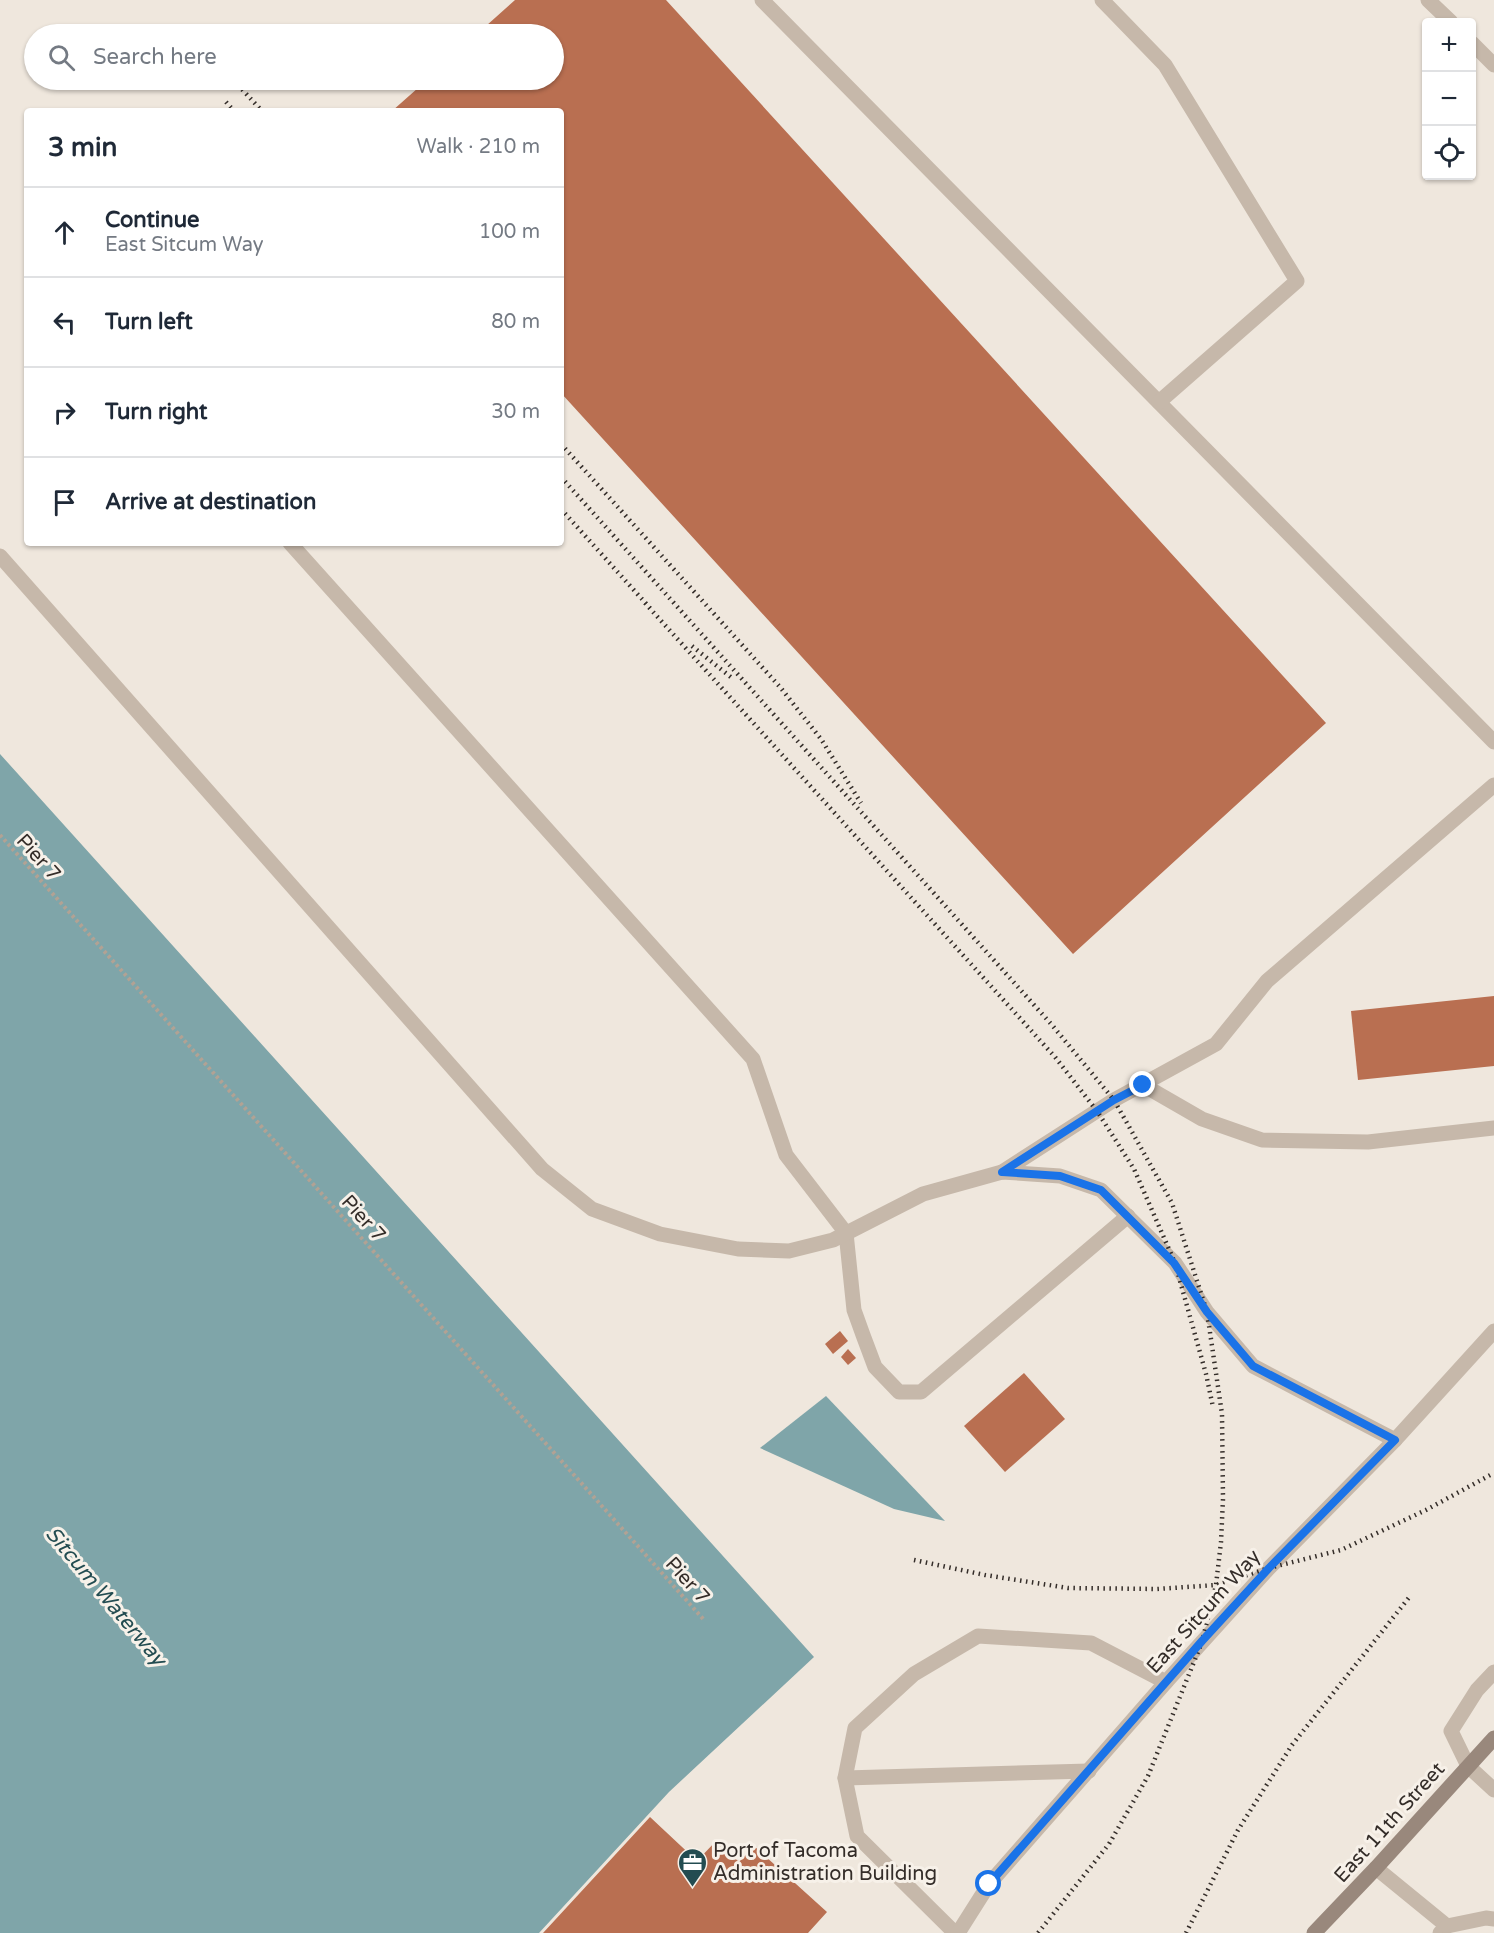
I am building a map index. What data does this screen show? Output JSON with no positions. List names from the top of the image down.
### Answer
{
  "streets": {
    "street": ["East Sitcum Way", "East 11th Street"],
    "path": ["Pier 7"]
  },
  "water": ["Sitcum Waterway"],
  "places": {
    "office": ["Port of Tacoma Administration Building"]
  },
  "page": {
    "map_buttons": ["+", "−"],
    "search": "Search here",
    "heading": ["3 min", "Walk · 210 m"],
    "list": [
      ["Continue", "East Sitcum Way", "100 m"],
      ["Turn left", "80 m"],
      ["Turn right", "30 m"],
      "Arrive at destination"
    ]
  }
}
